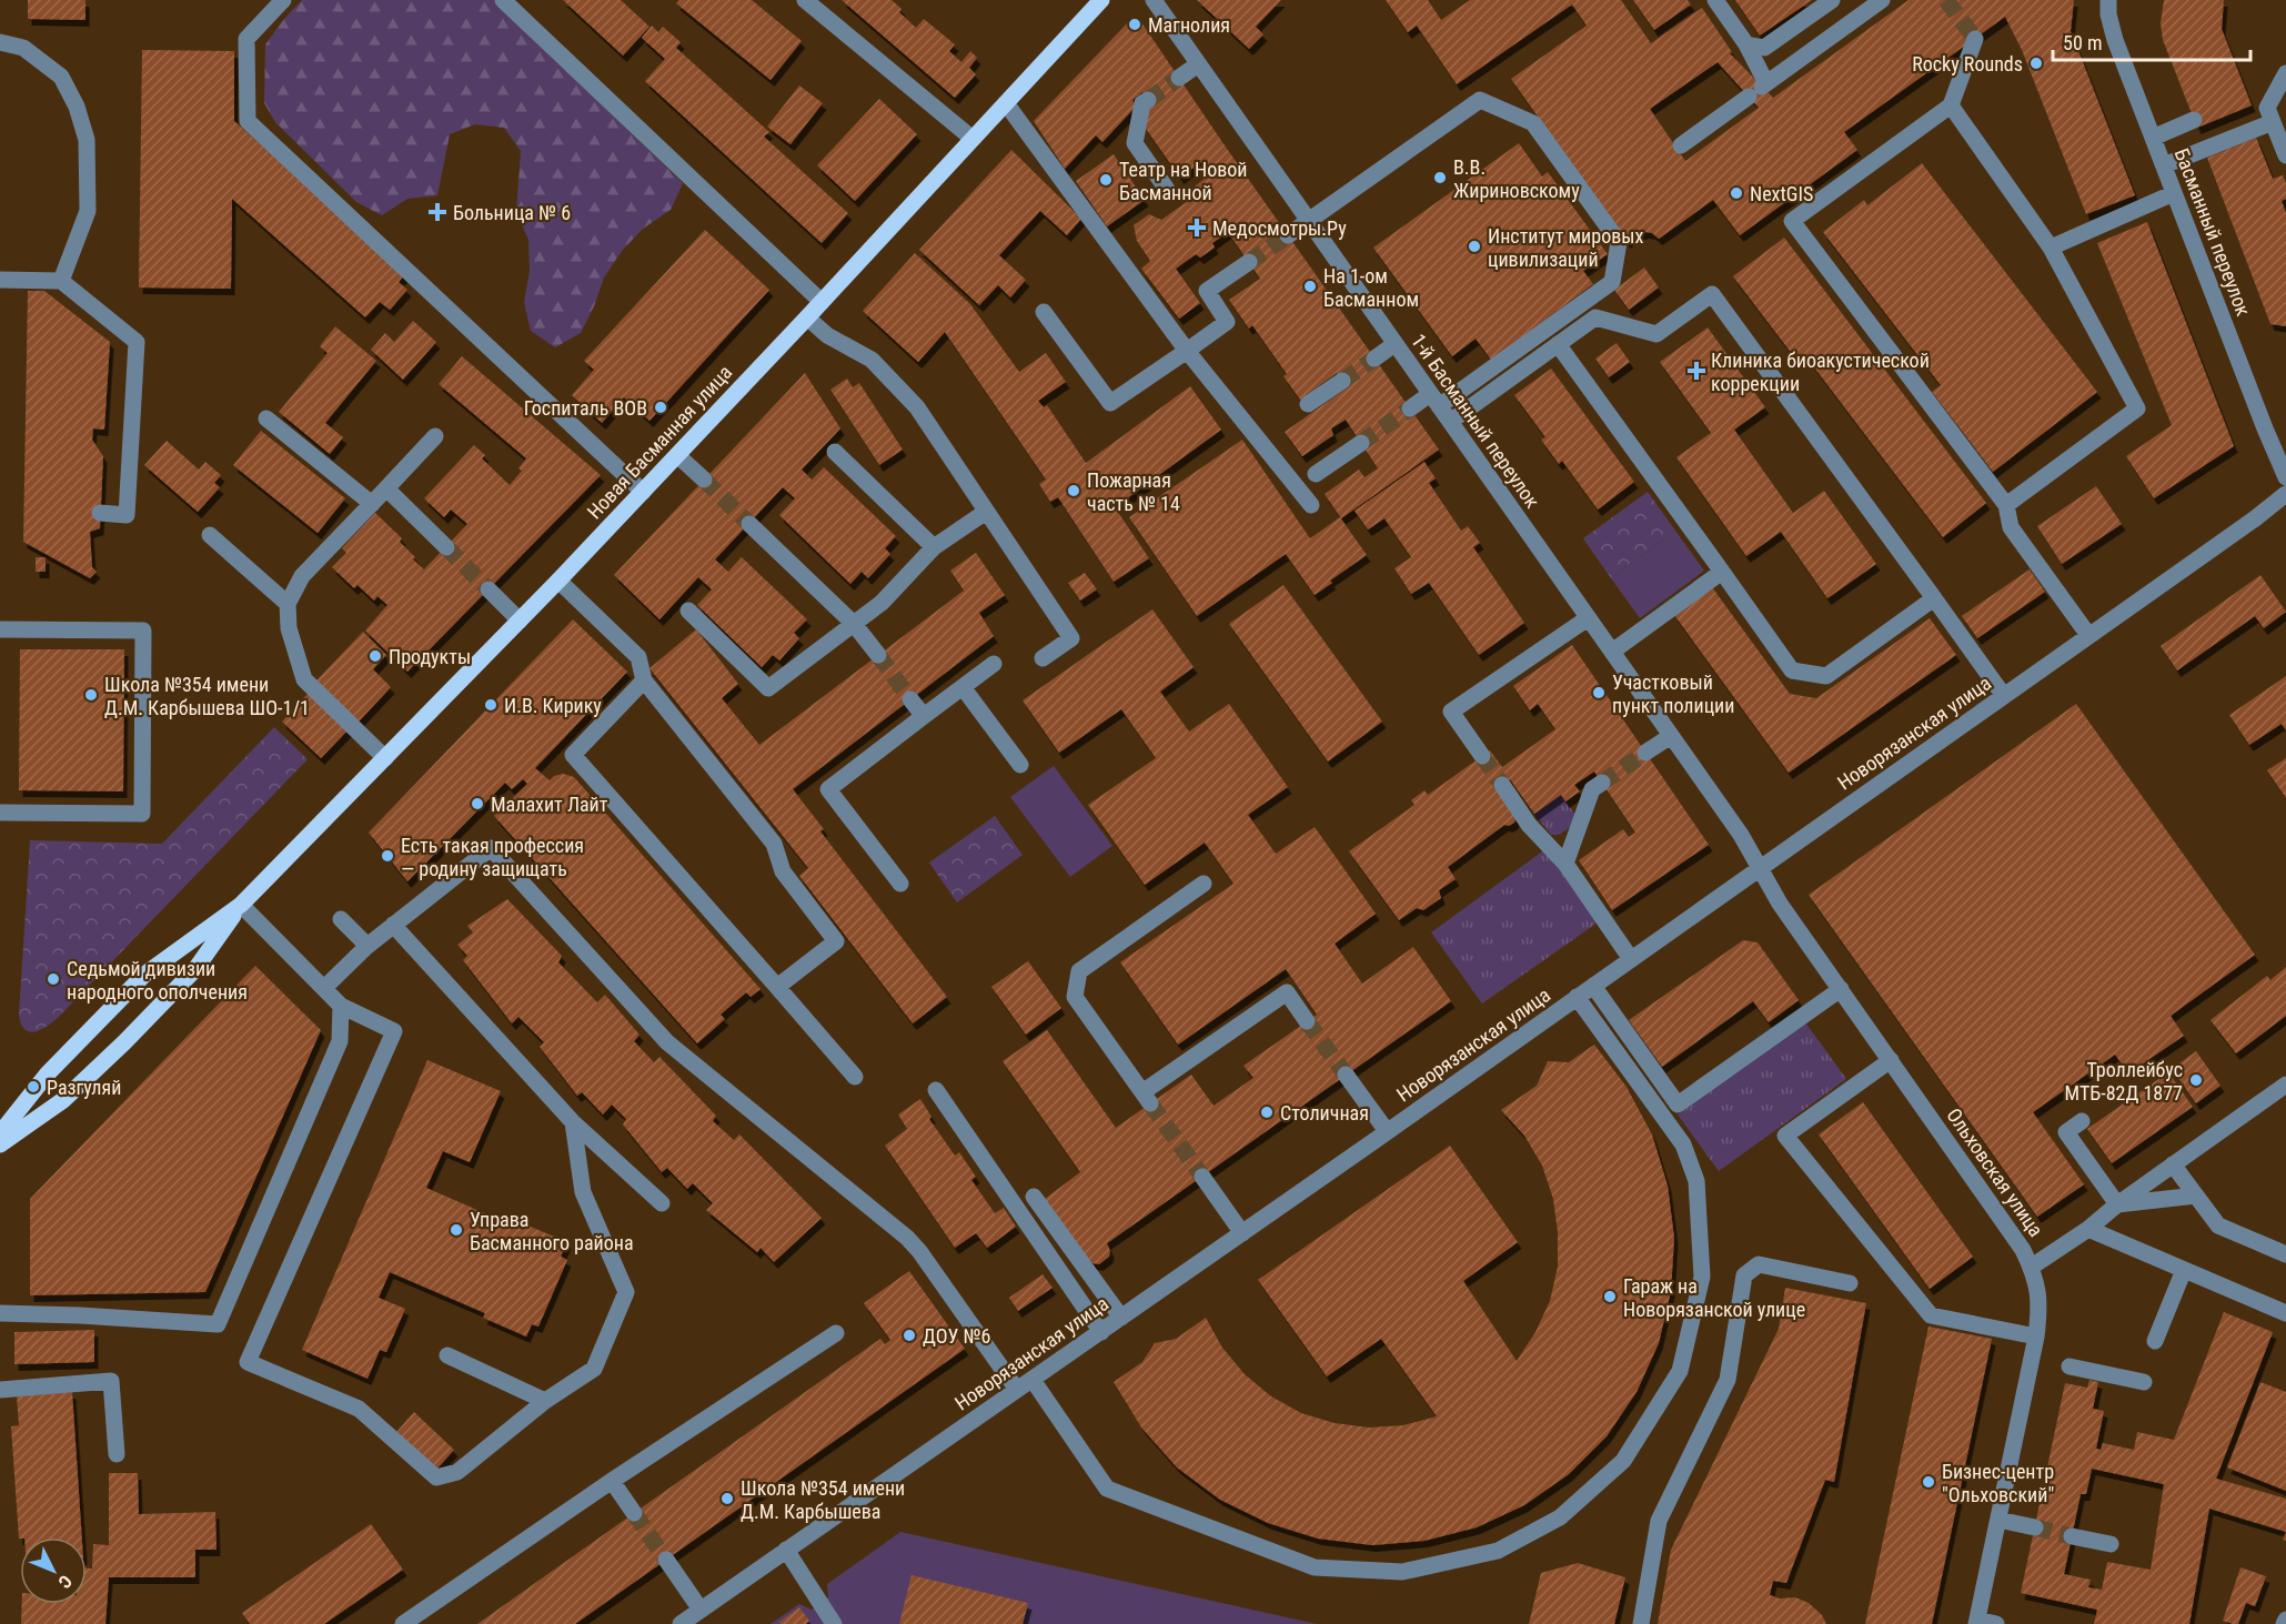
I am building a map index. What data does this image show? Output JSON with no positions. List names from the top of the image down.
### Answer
{
  "streets": {
    "main road": ["Новая Басманная улица"],
    "street": [
      "Басманный переулок",
      "1-й Басманный переулок",
      "Новорязанская улица",
      "Ольховская улица"
    ]
  },
  "crossings": [
    ["1-й Басманный переулок", "Новорязанская улица"],
    ["1-й Басманный переулок", "Ольховская улица"],
    ["Новорязанская улица", "Ольховская улица"]
  ],
  "places": {
    "other": [
      "Магнолия",
      "Rocky Rounds",
      "В.В. Жириновскому",
      "Театр на Новой Басманной",
      "NextGIS",
      "Институт мировых цивилизаций",
      "На 1-ом Басманном",
      "Госпиталь ВОВ",
      "Пожарная часть № 14",
      "Продукты",
      "Участковый пункт полиции",
      "Школа №354 имени Д.М. Карбышева ШО-1/1",
      "И.В. Кирику",
      "Малахит Лайт",
      "Есть такая профессия — родину защищать",
      "Седьмой дивизии народного ополчения",
      "Троллейбус МТБ-82Д 1877",
      "Разгуляй",
      "Столичная",
      "Управа Басманного района",
      "Гараж на Новорязанской улице",
      "ДОУ №6",
      "Бизнес-центр \"Ольховский\"",
      "Школа №354 имени Д.М. Карбышева"
    ],
    "health": ["Больница № 6", "Медосмотры.Ру", "Клиника биоакустической коррекции"]
  },
  "scale_bar": "50 m",
  "north": "bottom right"
}
